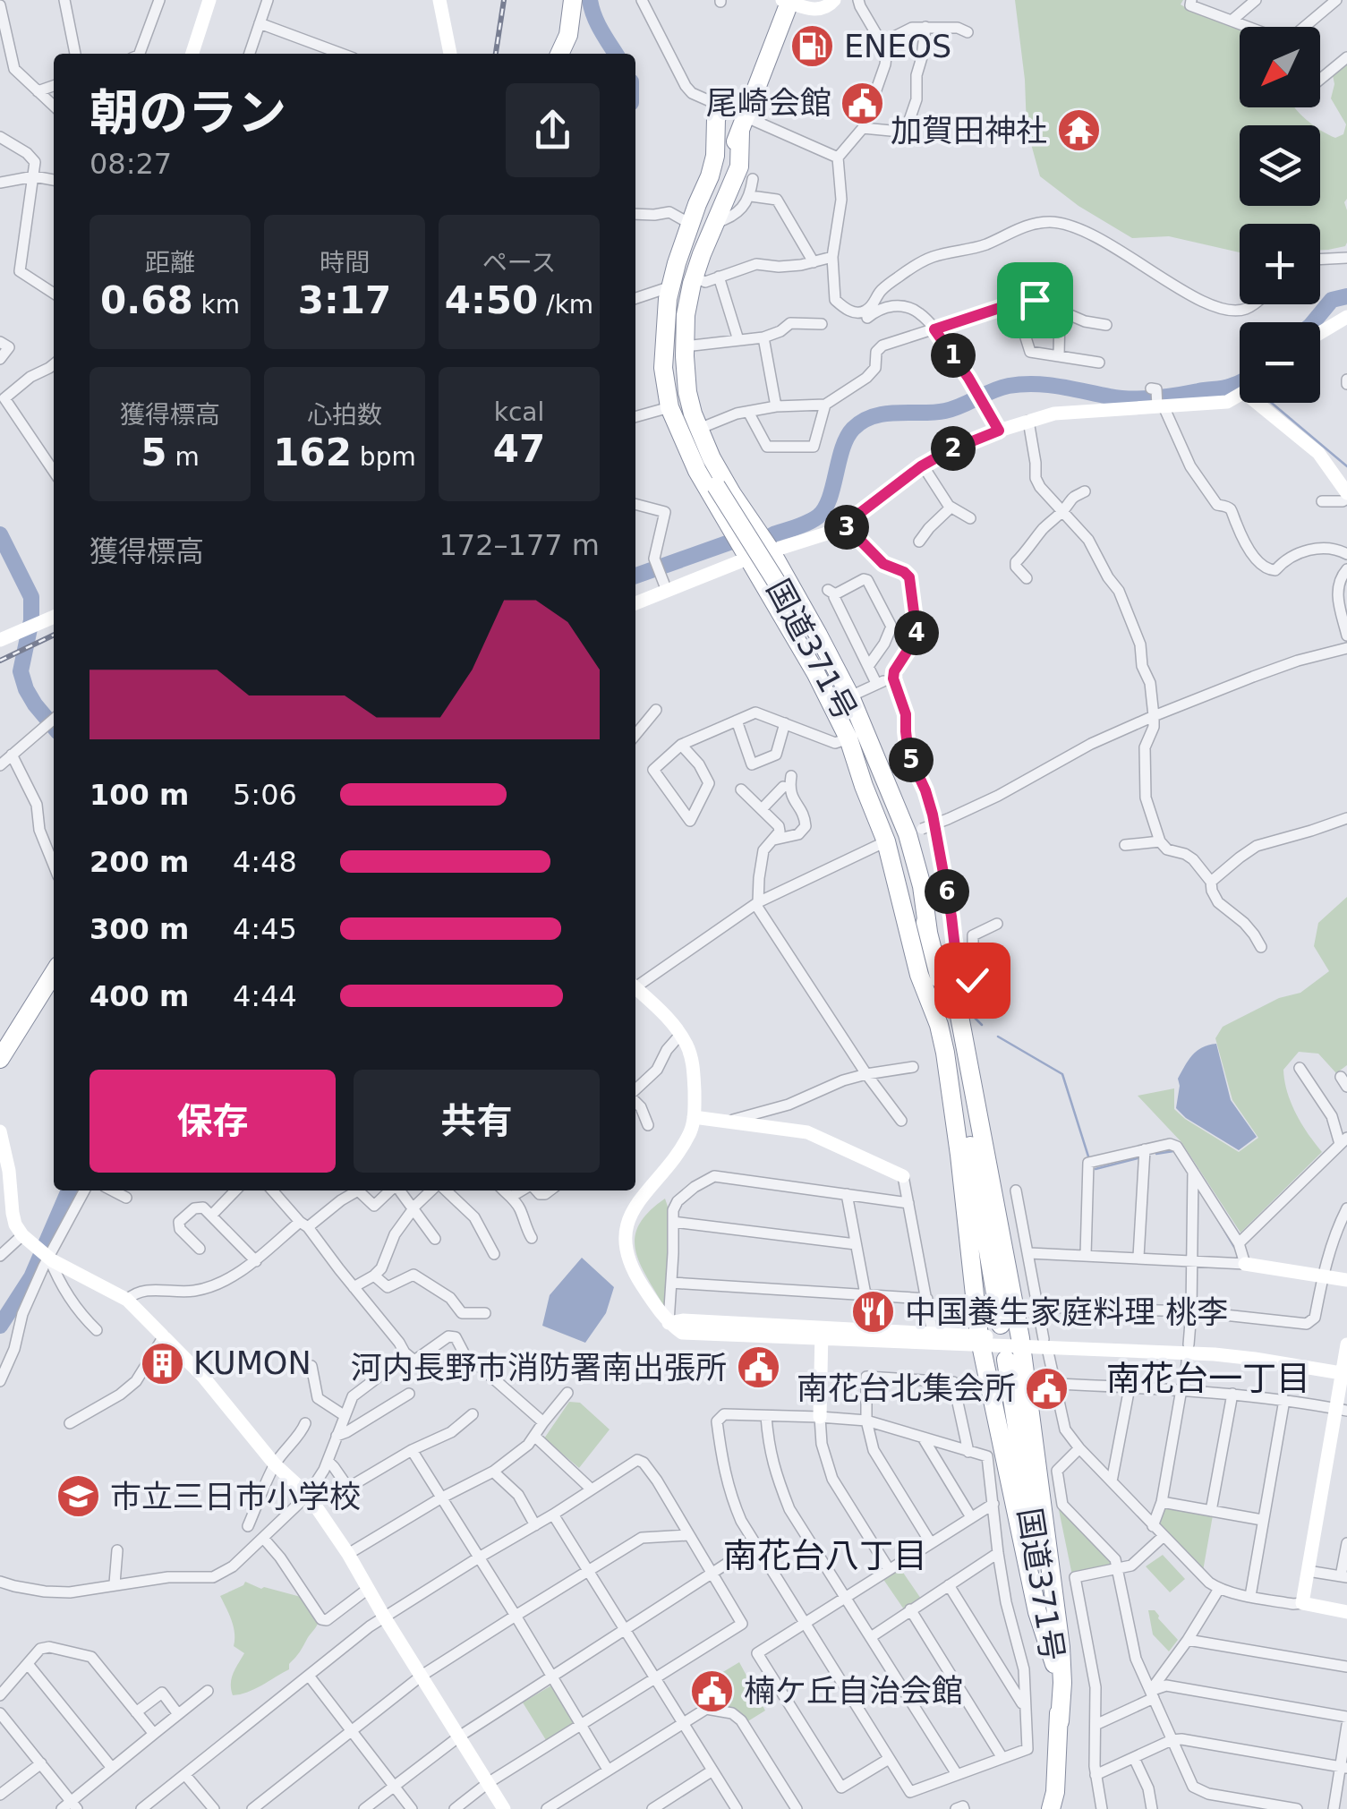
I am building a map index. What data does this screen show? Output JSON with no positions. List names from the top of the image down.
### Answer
{
  "streets": {
    "highway": ["国道371号"]
  },
  "districts": ["南花台一丁目", "南花台八丁目"],
  "places": {
    "fuel station": ["ENEOS"],
    "public building": [
      "尾崎会館",
      "河内長野市消防署南出張所",
      "南花台北集会所",
      "楠ケ丘自治会館"
    ],
    "temple": ["加賀田神社"],
    "restaurant": ["中国養生家庭料理 桃李"],
    "building": ["KUMON"],
    "school or university": ["市立三日市小学校"]
  },
  "north": "bottom left",
  "page": {
    "map_buttons": ["+", "−"],
    "heading": ["朝のラン", "08:27"],
    "stats": [
      ["距離", "0.68 km"],
      ["時間", "3:17"],
      ["ペース", "4:50 /km"],
      ["獲得標高", "5 m"],
      ["心拍数", "162 bpm"],
      ["kcal", "47"]
    ],
    "pins": [
      "1",
      "2",
      "3",
      "4",
      "5",
      "6"
    ],
    "chart": ["獲得標高", "172–177 m"],
    "list": [
      {
        "name": "100 m",
        "note": "5:06"
      },
      {
        "name": "200 m",
        "note": "4:48"
      },
      {
        "name": "300 m",
        "note": "4:45"
      },
      {
        "name": "400 m",
        "note": "4:44"
      }
    ],
    "buttons": ["保存", "共有"]
  }
}
